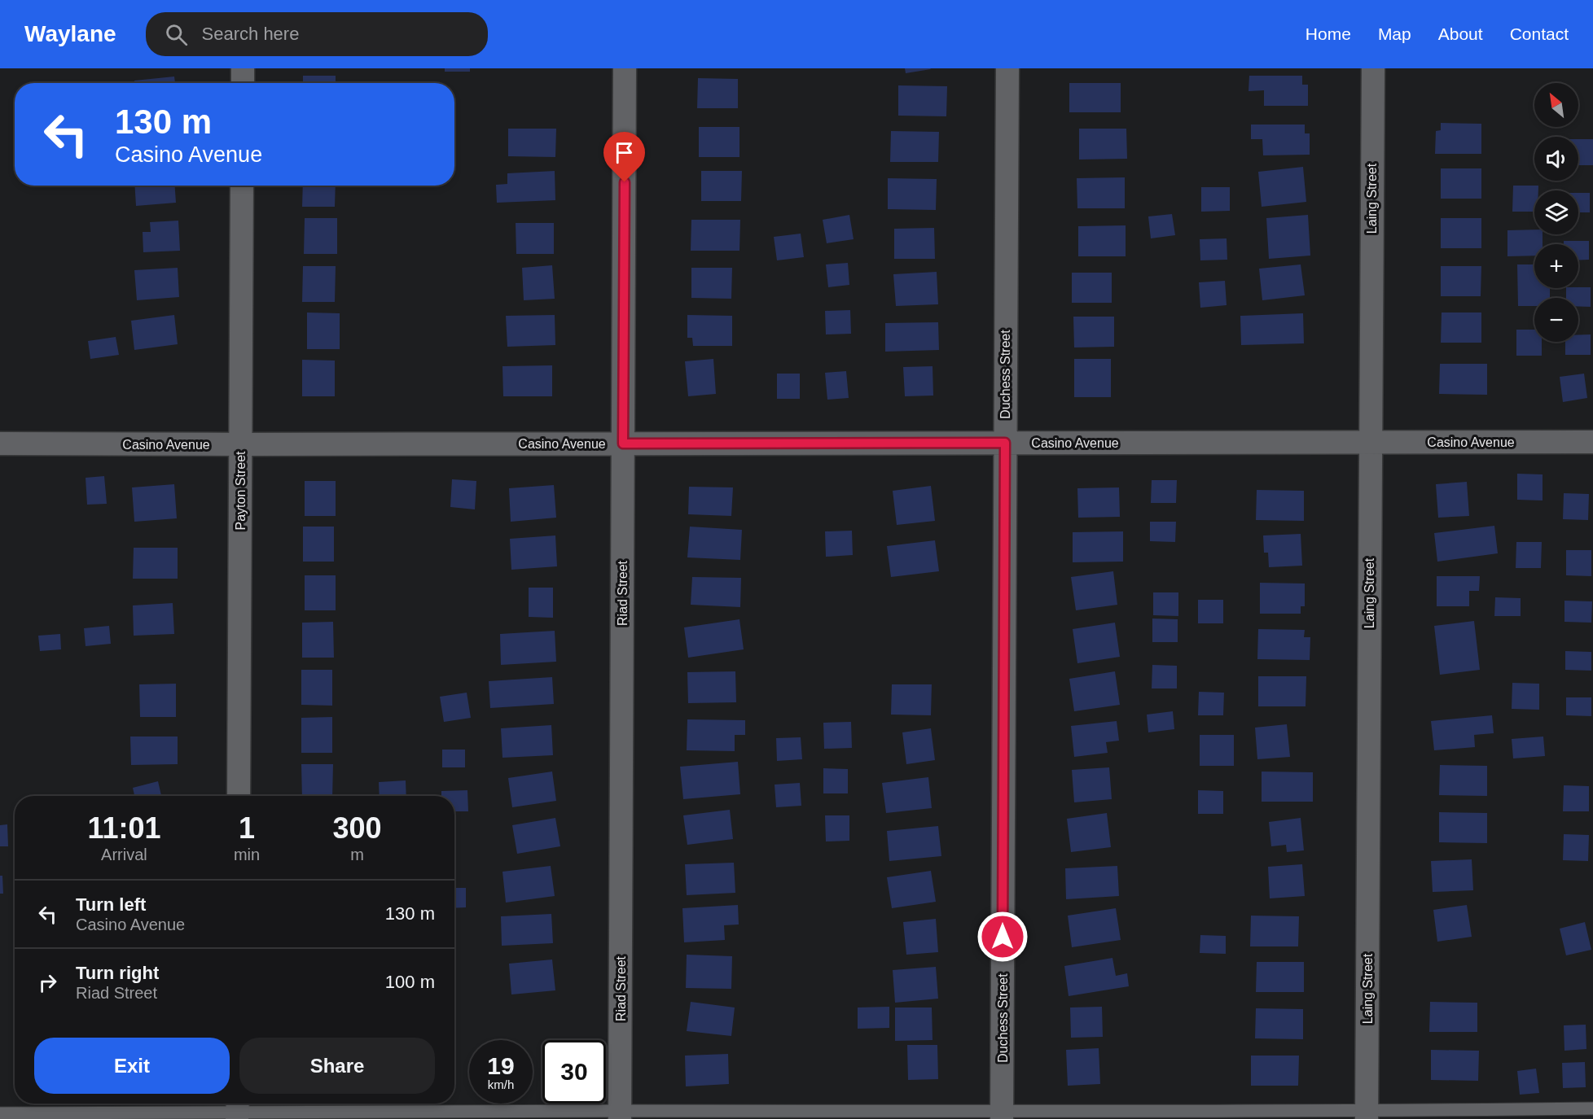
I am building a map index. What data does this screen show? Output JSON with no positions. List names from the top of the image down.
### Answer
{
  "streets": {
    "street": [
      "Laing Street",
      "Duchess Street",
      "Casino Avenue",
      "Payton Street",
      "Riad Street"
    ]
  },
  "crossings": [
    ["Laing Street", "Casino Avenue"],
    ["Duchess Street", "Casino Avenue"],
    ["Casino Avenue", "Payton Street"],
    ["Casino Avenue", "Riad Street"]
  ],
  "north": "top left",
  "page": {
    "header": "Waylane",
    "search": "Search here",
    "nav": [
      "Home",
      "Map",
      "About",
      "Contact"
    ],
    "map_buttons": ["+", "−"],
    "turn": ["130 m", "Casino Avenue"],
    "eta": [
      "11:01",
      "Arrival",
      "1",
      "min",
      "300",
      "m"
    ],
    "list": [
      {
        "name": "Turn left",
        "note": "Casino Avenue",
        "value": "130 m"
      },
      {
        "name": "Turn right",
        "note": "Riad Street",
        "value": "100 m"
      }
    ],
    "buttons": ["Exit", "Share"],
    "speed": "19 km/h",
    "limit": "30"
  }
}
